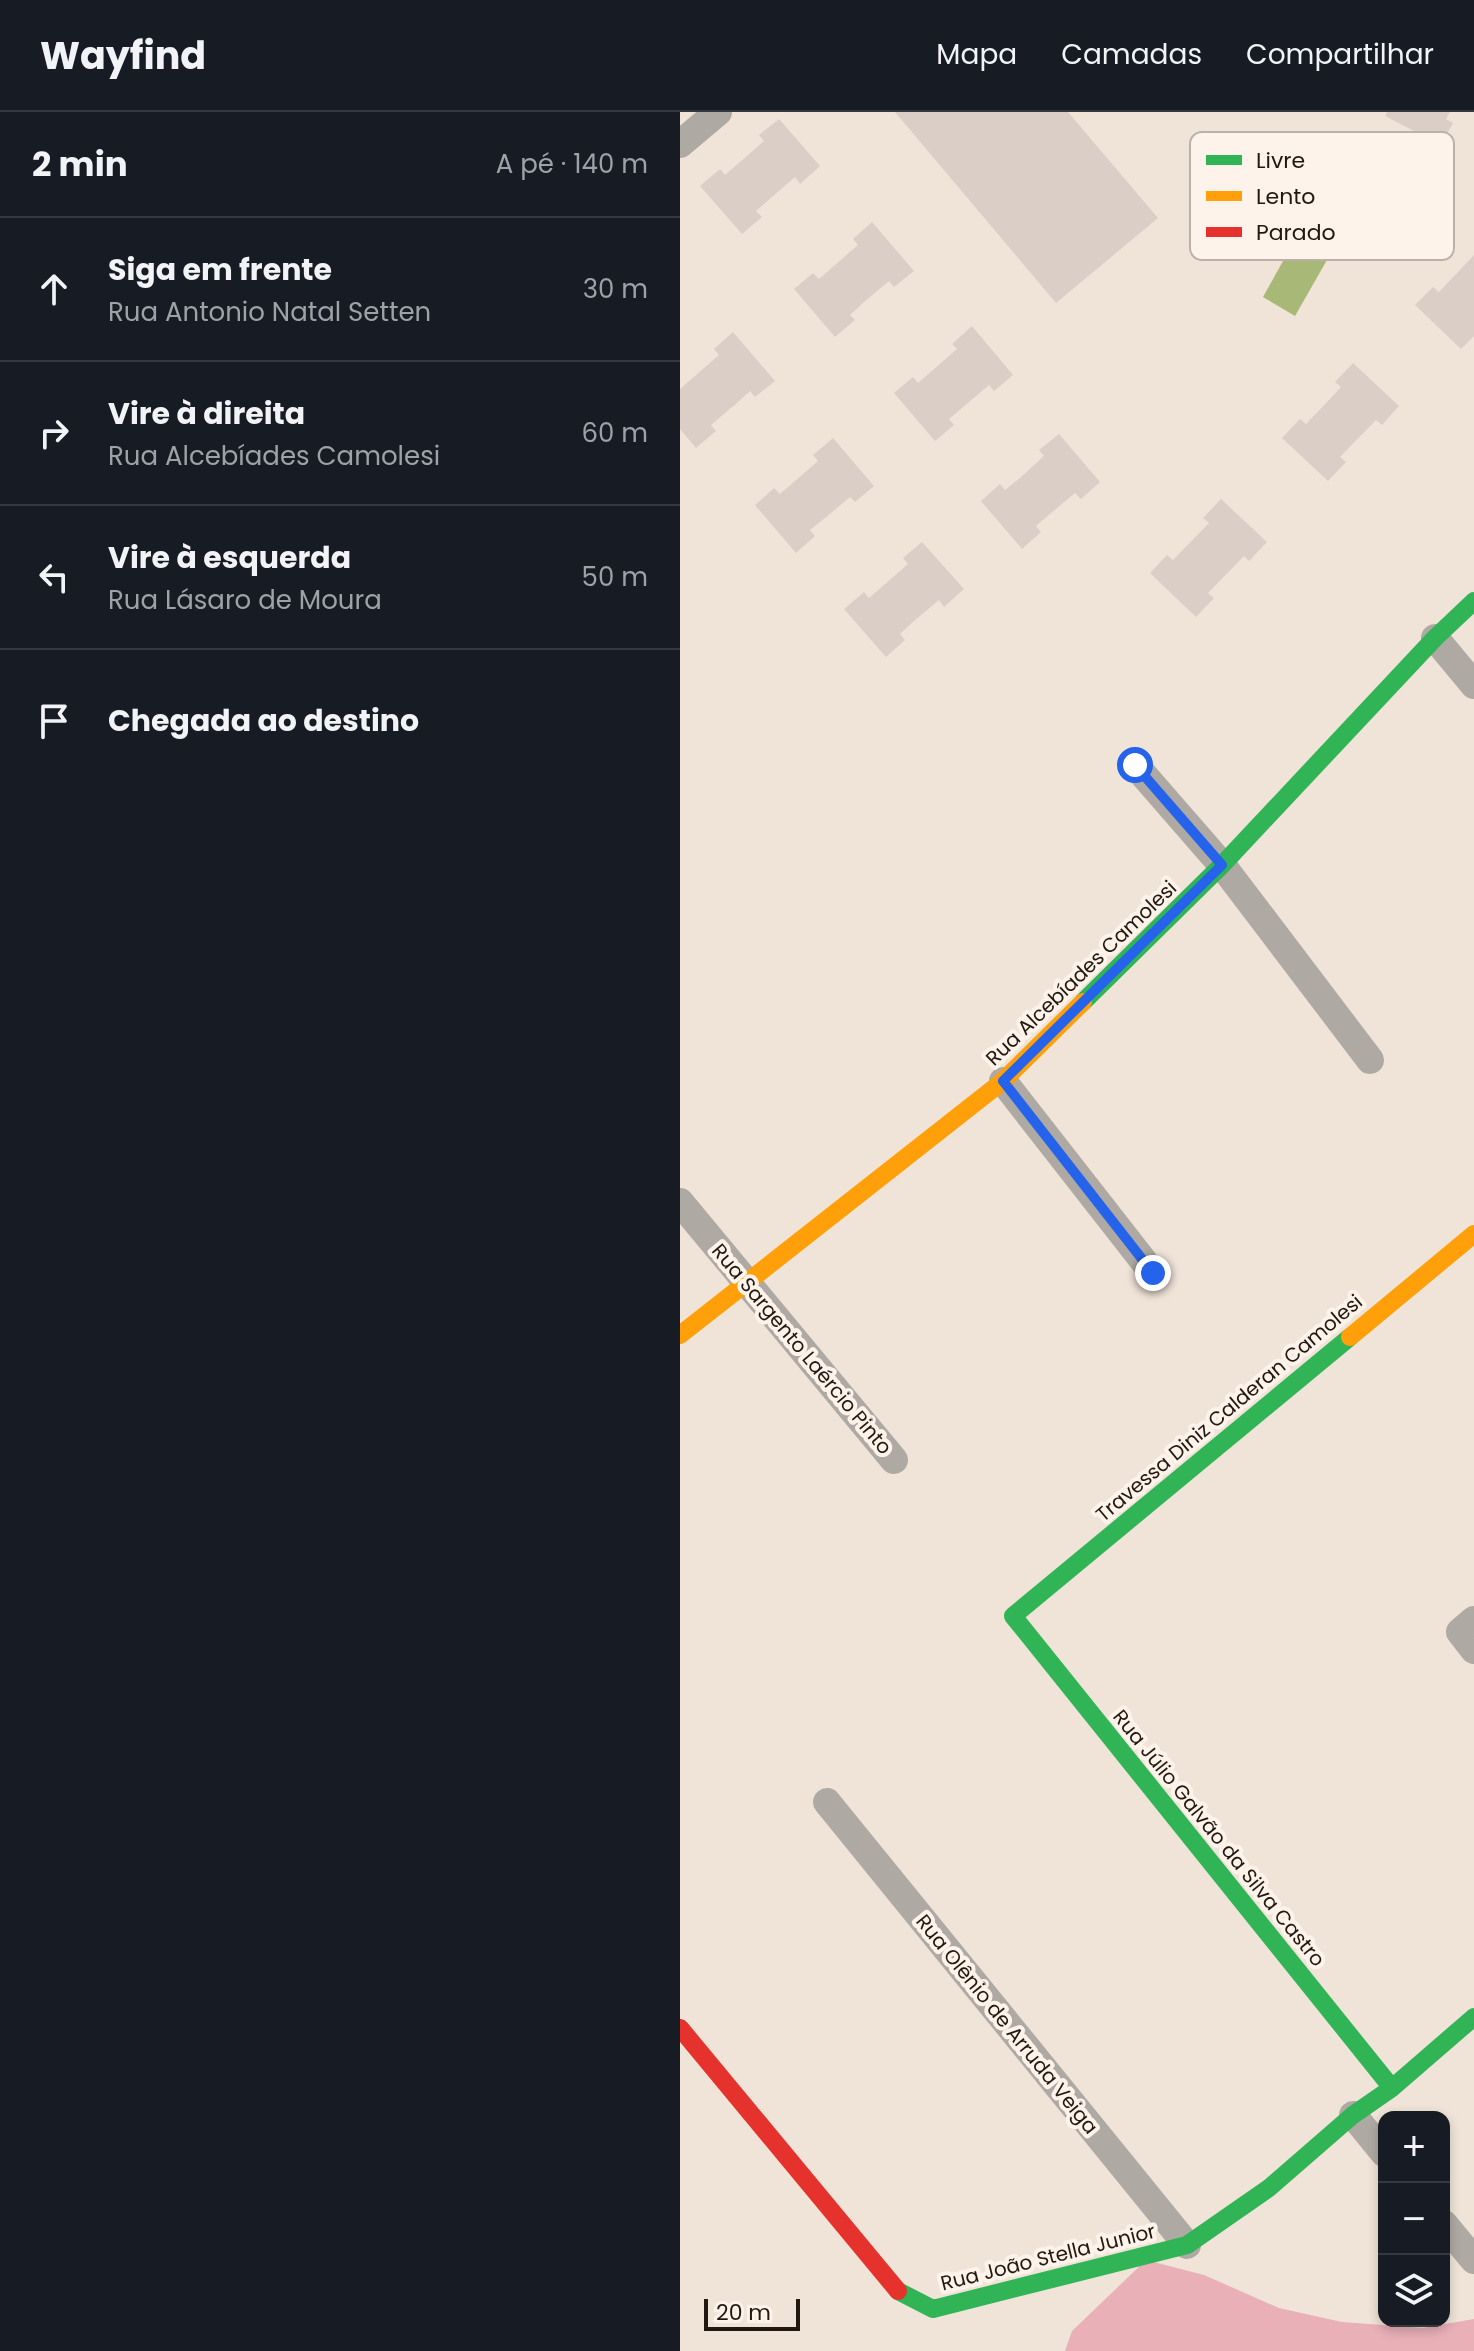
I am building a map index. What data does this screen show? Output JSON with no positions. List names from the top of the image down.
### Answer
{
  "streets": {
    "street": [
      "Rua Alcebíades Camolesi",
      "Rua Sargento Laércio Pinto",
      "Travessa Diniz Calderan Camolesi",
      "Rua Júlio Galvão da Silva Castro",
      "Rua Olênio de Arruda Veiga",
      "Rua João Stella Junior"
    ]
  },
  "crossings": [
    ["Rua Alcebíades Camolesi", "Rua Sargento Laércio Pinto"],
    ["Travessa Diniz Calderan Camolesi", "Rua Júlio Galvão da Silva Castro"],
    ["Rua Júlio Galvão da Silva Castro", "Rua João Stella Junior"],
    ["Rua Olênio de Arruda Veiga", "Rua João Stella Junior"]
  ],
  "legend": ["Livre", "Lento", "Parado"],
  "scale_bar": "20 m",
  "page": {
    "header": "Wayfind",
    "nav": ["Mapa", "Camadas", "Compartilhar"],
    "heading": ["2 min", "A pé · 140 m"],
    "list": [
      ["Siga em frente", "Rua Antonio Natal Setten", "30 m"],
      ["Vire à direita", "Rua Alcebíades Camolesi", "60 m"],
      ["Vire à esquerda", "Rua Lásaro de Moura", "50 m"],
      "Chegada ao destino"
    ],
    "map_buttons": ["+", "−"],
    "scale": "20 m"
  }
}
